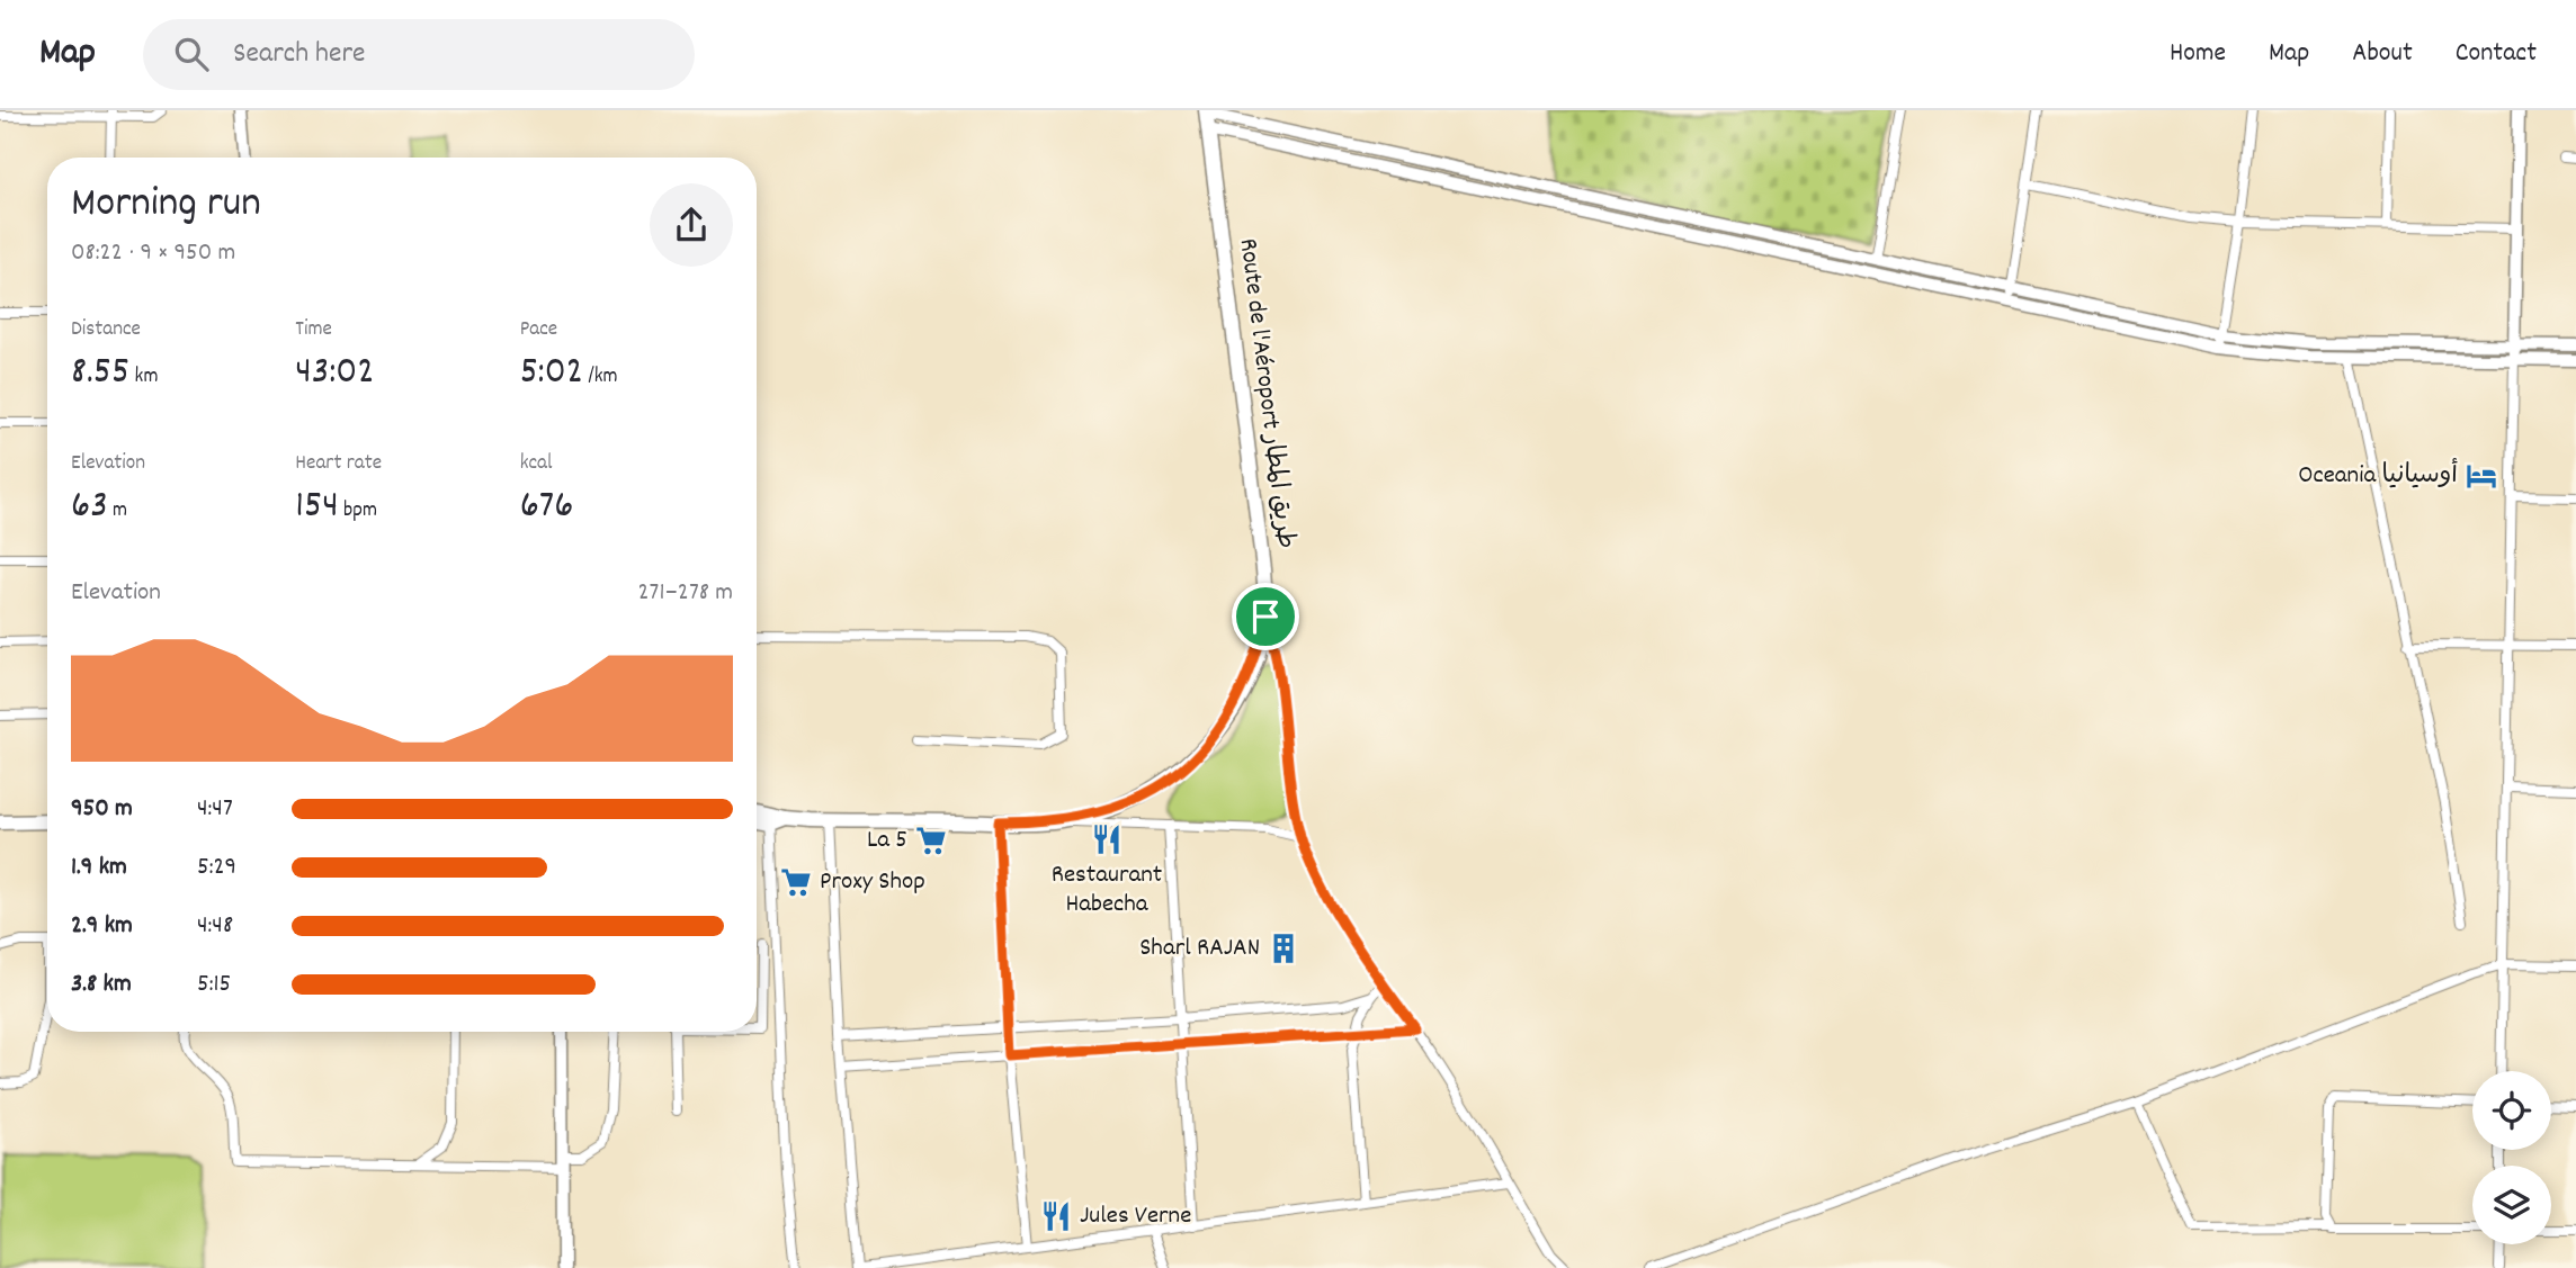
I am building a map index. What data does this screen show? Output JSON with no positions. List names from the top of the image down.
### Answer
{
  "streets": {
    "main road": ["Route de l'Aéroport طريق المطار"]
  },
  "places": {
    "hotel": ["Oceania أوسيانيا"],
    "restaurant": ["Restaurant Habecha", "Jules Verne"],
    "supermarket": ["La 5", "Proxy Shop"],
    "building": ["Sharl RAJAN"]
  },
  "page": {
    "header": "Map",
    "search": "Search here",
    "nav": [
      "Home",
      "Map",
      "About",
      "Contact"
    ],
    "heading": ["Morning run", "08:22 · 9 × 950 m"],
    "stats": [
      ["Distance", "8.55 km"],
      ["Time", "43:02"],
      ["Pace", "5:02 /km"],
      ["Elevation", "63 m"],
      ["Heart rate", "154 bpm"],
      ["kcal", "676"]
    ],
    "chart": ["Elevation", "271–278 m"],
    "list": [
      {
        "name": "950 m",
        "note": "4:47"
      },
      {
        "name": "1.9 km",
        "note": "5:29"
      },
      {
        "name": "2.9 km",
        "note": "4:48"
      },
      {
        "name": "3.8 km",
        "note": "5:15"
      }
    ]
  }
}
